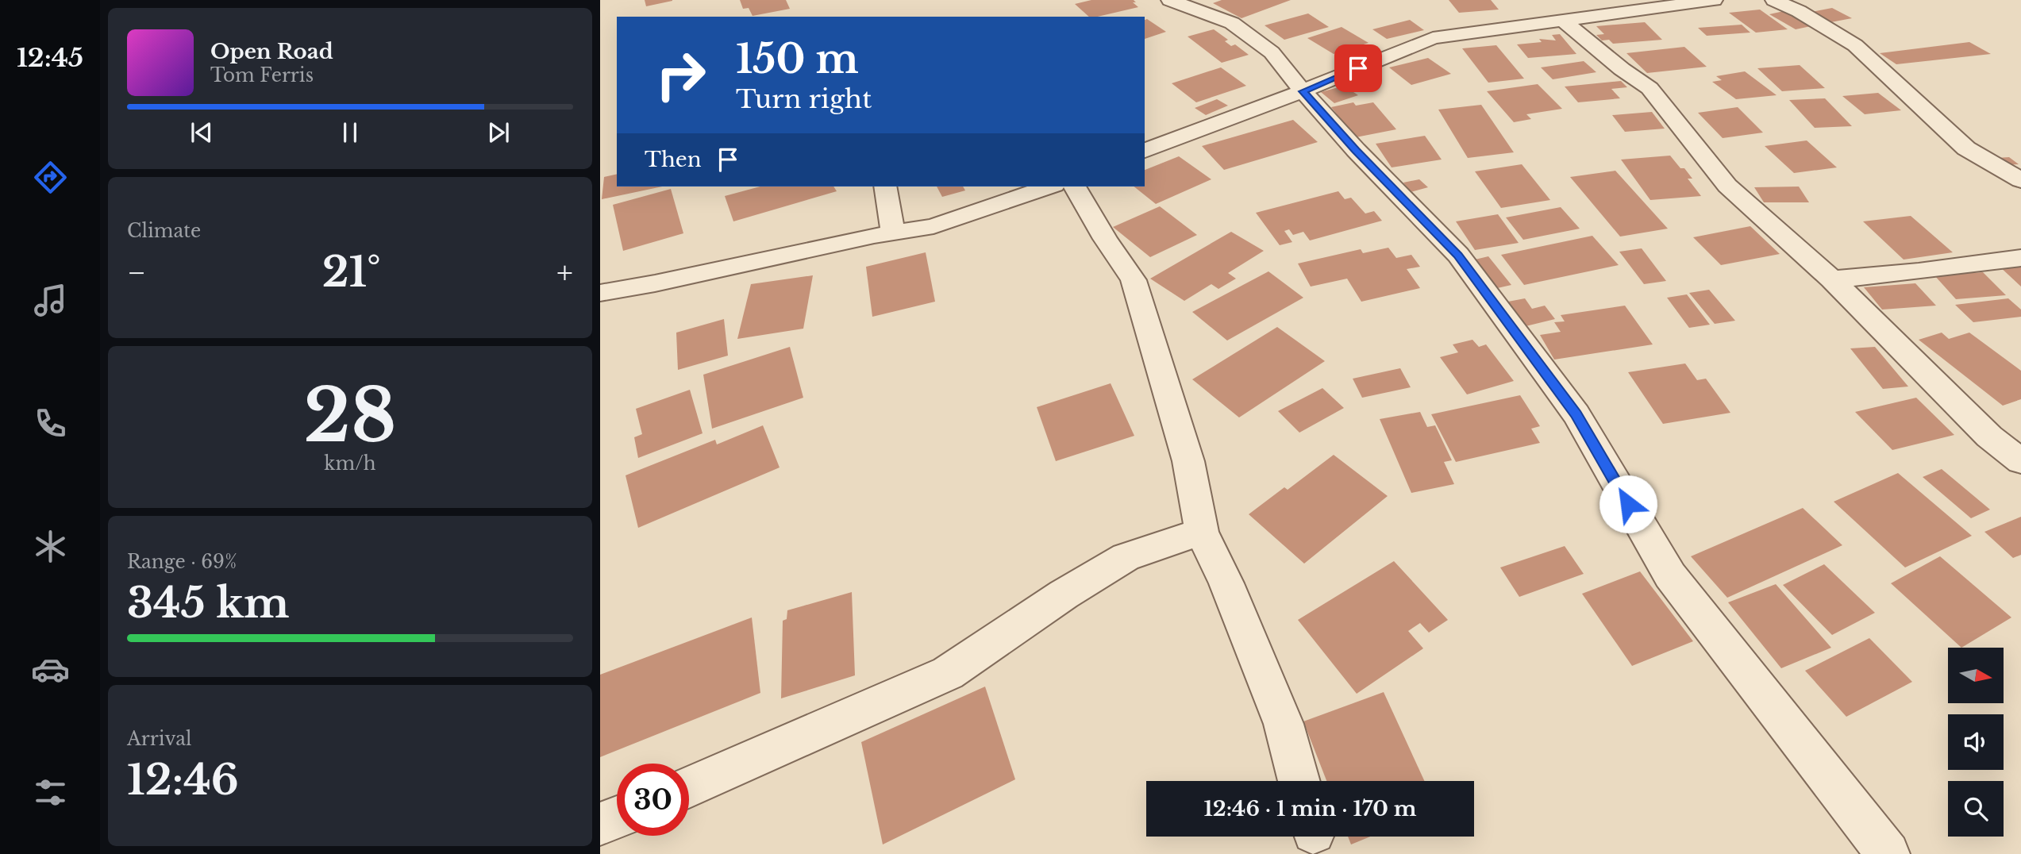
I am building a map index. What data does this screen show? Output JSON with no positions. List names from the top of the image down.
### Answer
{
  "north": "right",
  "page": {
    "tabs": "12:45",
    "turn": ["150 m", "Turn right"],
    "song": ["Open Road", "Tom Ferris"],
    "then": "Then",
    "tile": [
      "Climate",
      ["28", "km/h"],
      ["Range · 69%", "345 km"],
      ["Arrival", "12:46"]
    ],
    "heat": ["−", "21°", "+"],
    "limit": "30",
    "trip": "12:46 · 1 min · 170 m"
  }
}
